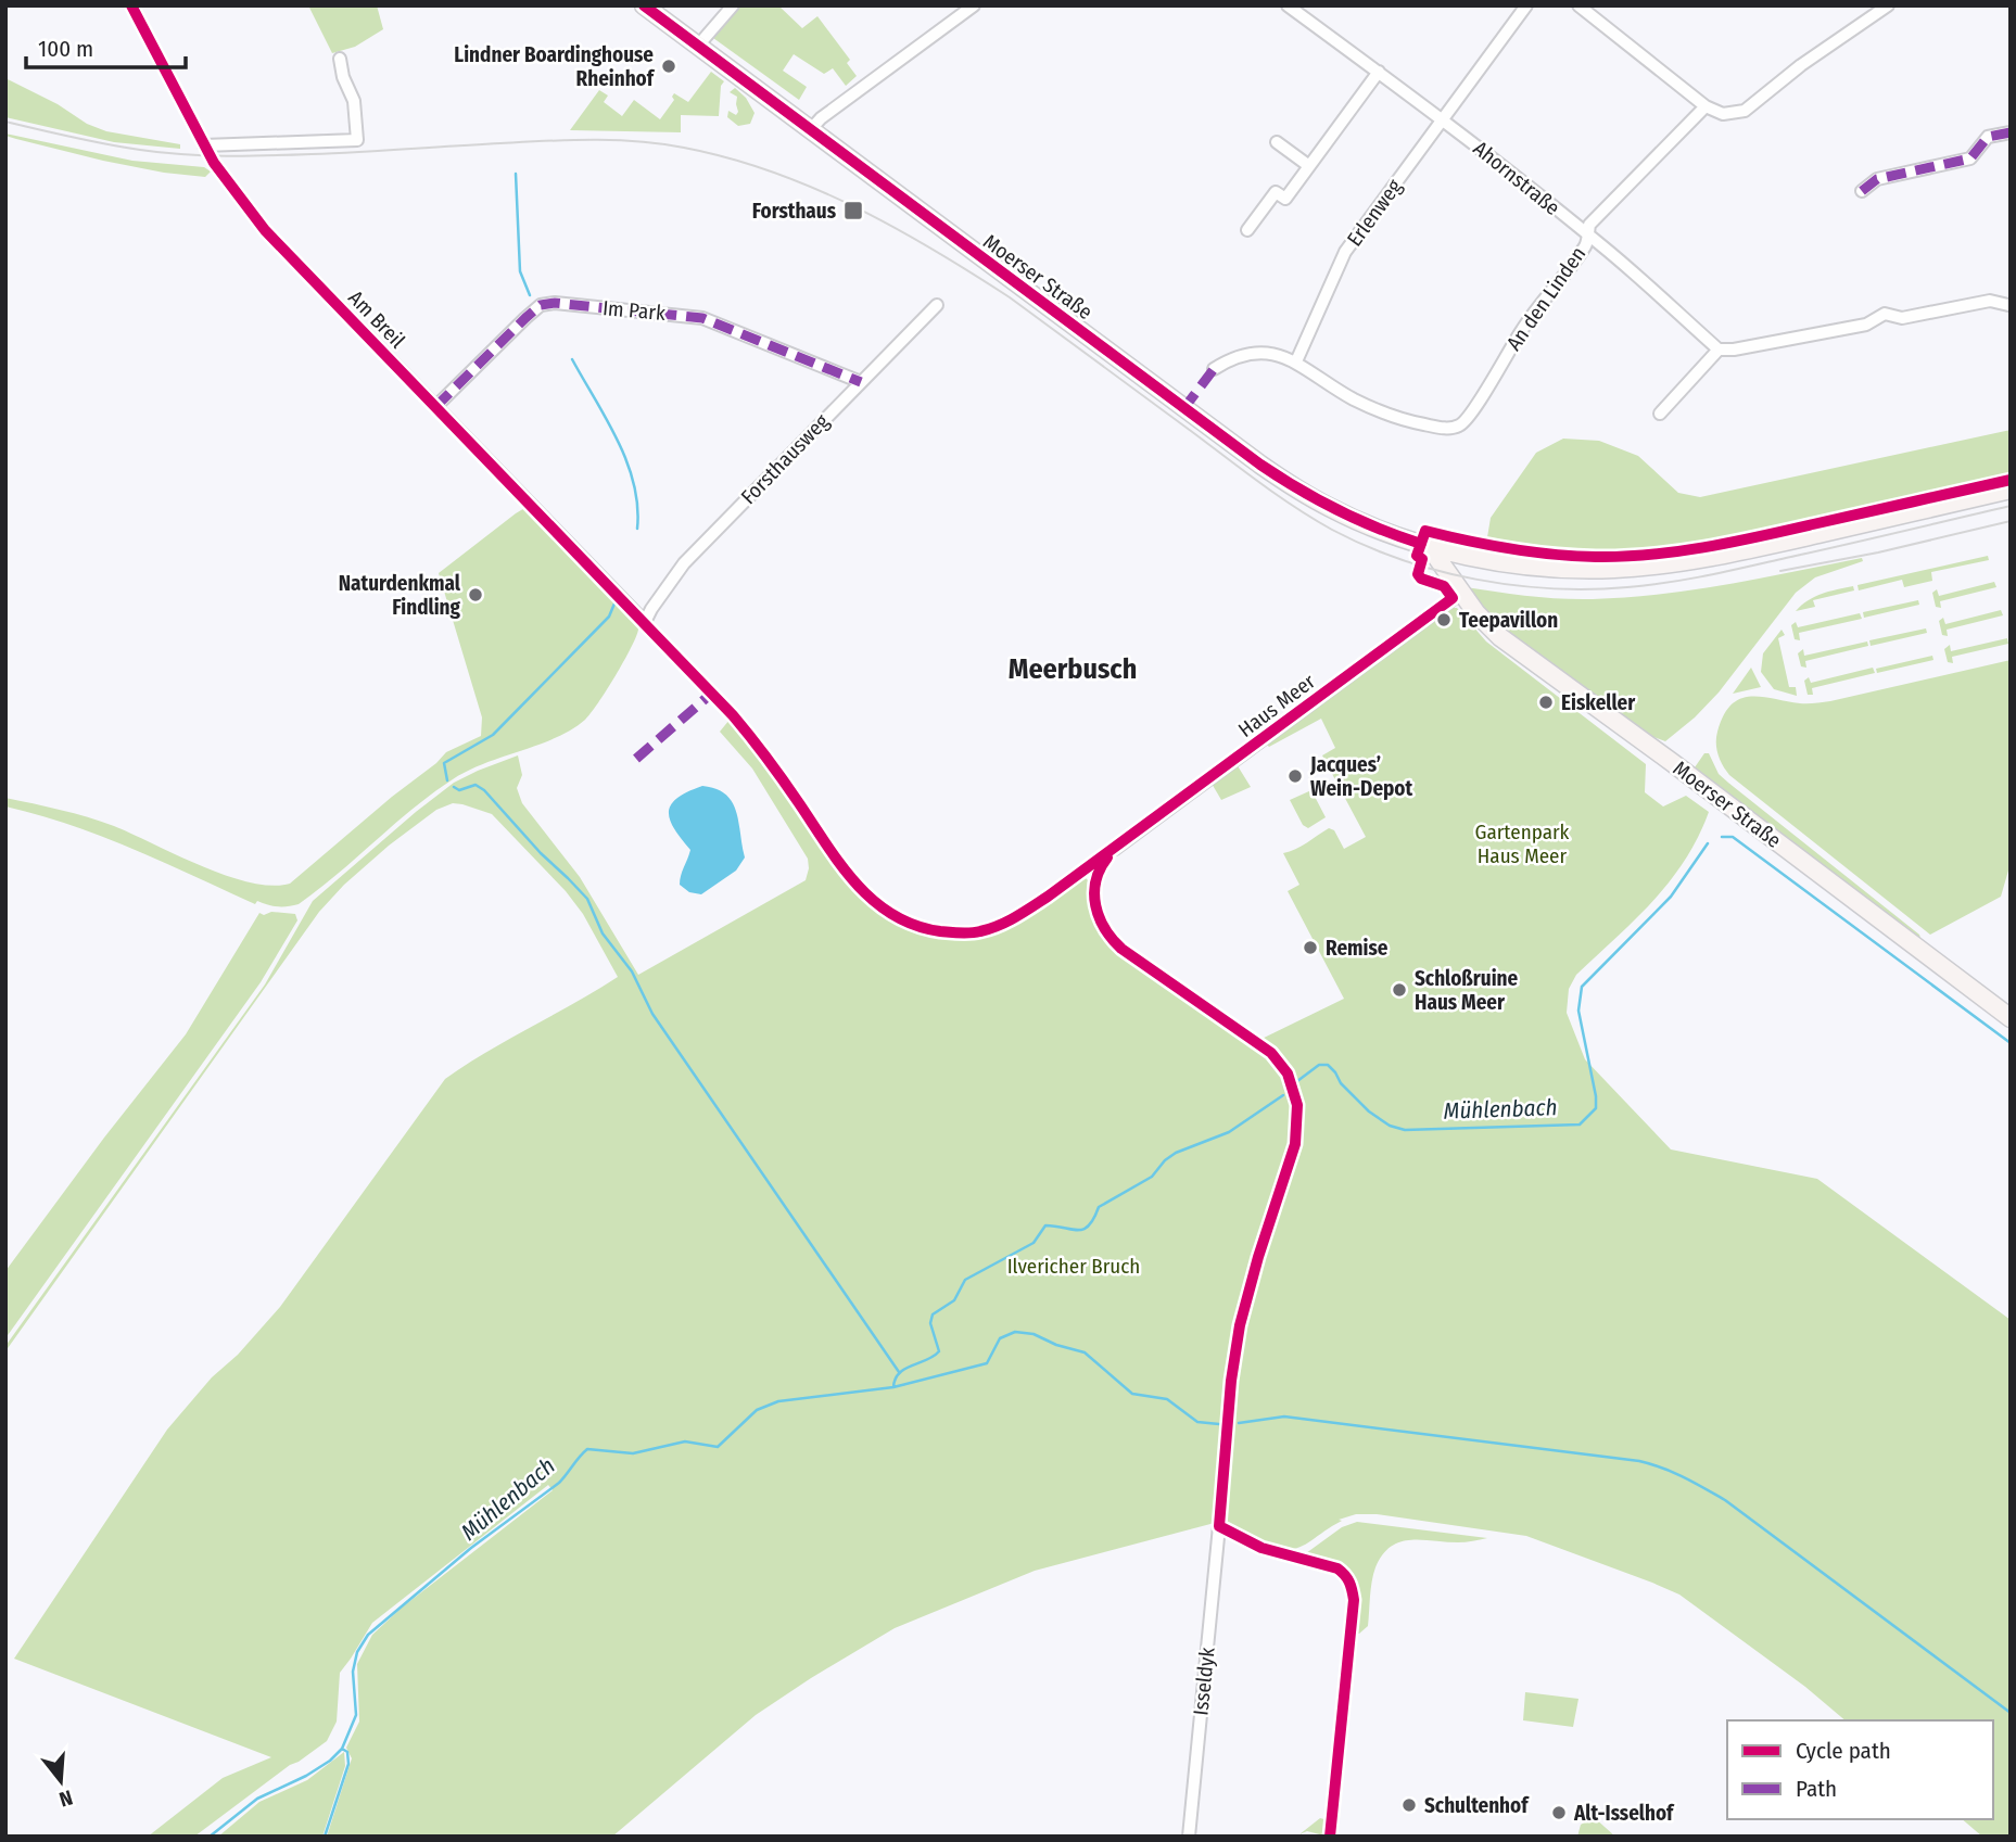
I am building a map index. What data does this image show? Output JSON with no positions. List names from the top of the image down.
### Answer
{
  "streets": {
    "main road": ["Moerser Straße"],
    "street": [
      "Ahornstraße",
      "Erlenweg",
      "An den Linden",
      "Im Park",
      "Am Breil",
      "Forsthausweg",
      "Haus Meer",
      "Isseldyk"
    ]
  },
  "crossings": [
    ["Ahornstraße", "Erlenweg"],
    ["Ahornstraße", "An den Linden"],
    ["Erlenweg", "An den Linden"],
    ["Moerser Straße", "Haus Meer"],
    ["Im Park", "Am Breil"],
    ["Im Park", "Forsthausweg"],
    ["Am Breil", "Forsthausweg"]
  ],
  "districts": ["Meerbusch"],
  "water": ["Mühlenbach"],
  "parks": ["Gartenpark Haus Meer", "Ilvericher Bruch"],
  "places": {
    "other": [
      "Lindner Boardinghouse Rheinhof",
      "Naturdenkmal Findling",
      "Teepavillon",
      "Eiskeller",
      "Jacques’ Wein-Depot",
      "Remise",
      "Schloßruine Haus Meer",
      "Schultenhof",
      "Alt-Isselhof"
    ],
    "transit": ["Forsthaus"]
  },
  "legend": ["Cycle path", "Path"],
  "scale_bar": "100 m",
  "north": "bottom"
}
